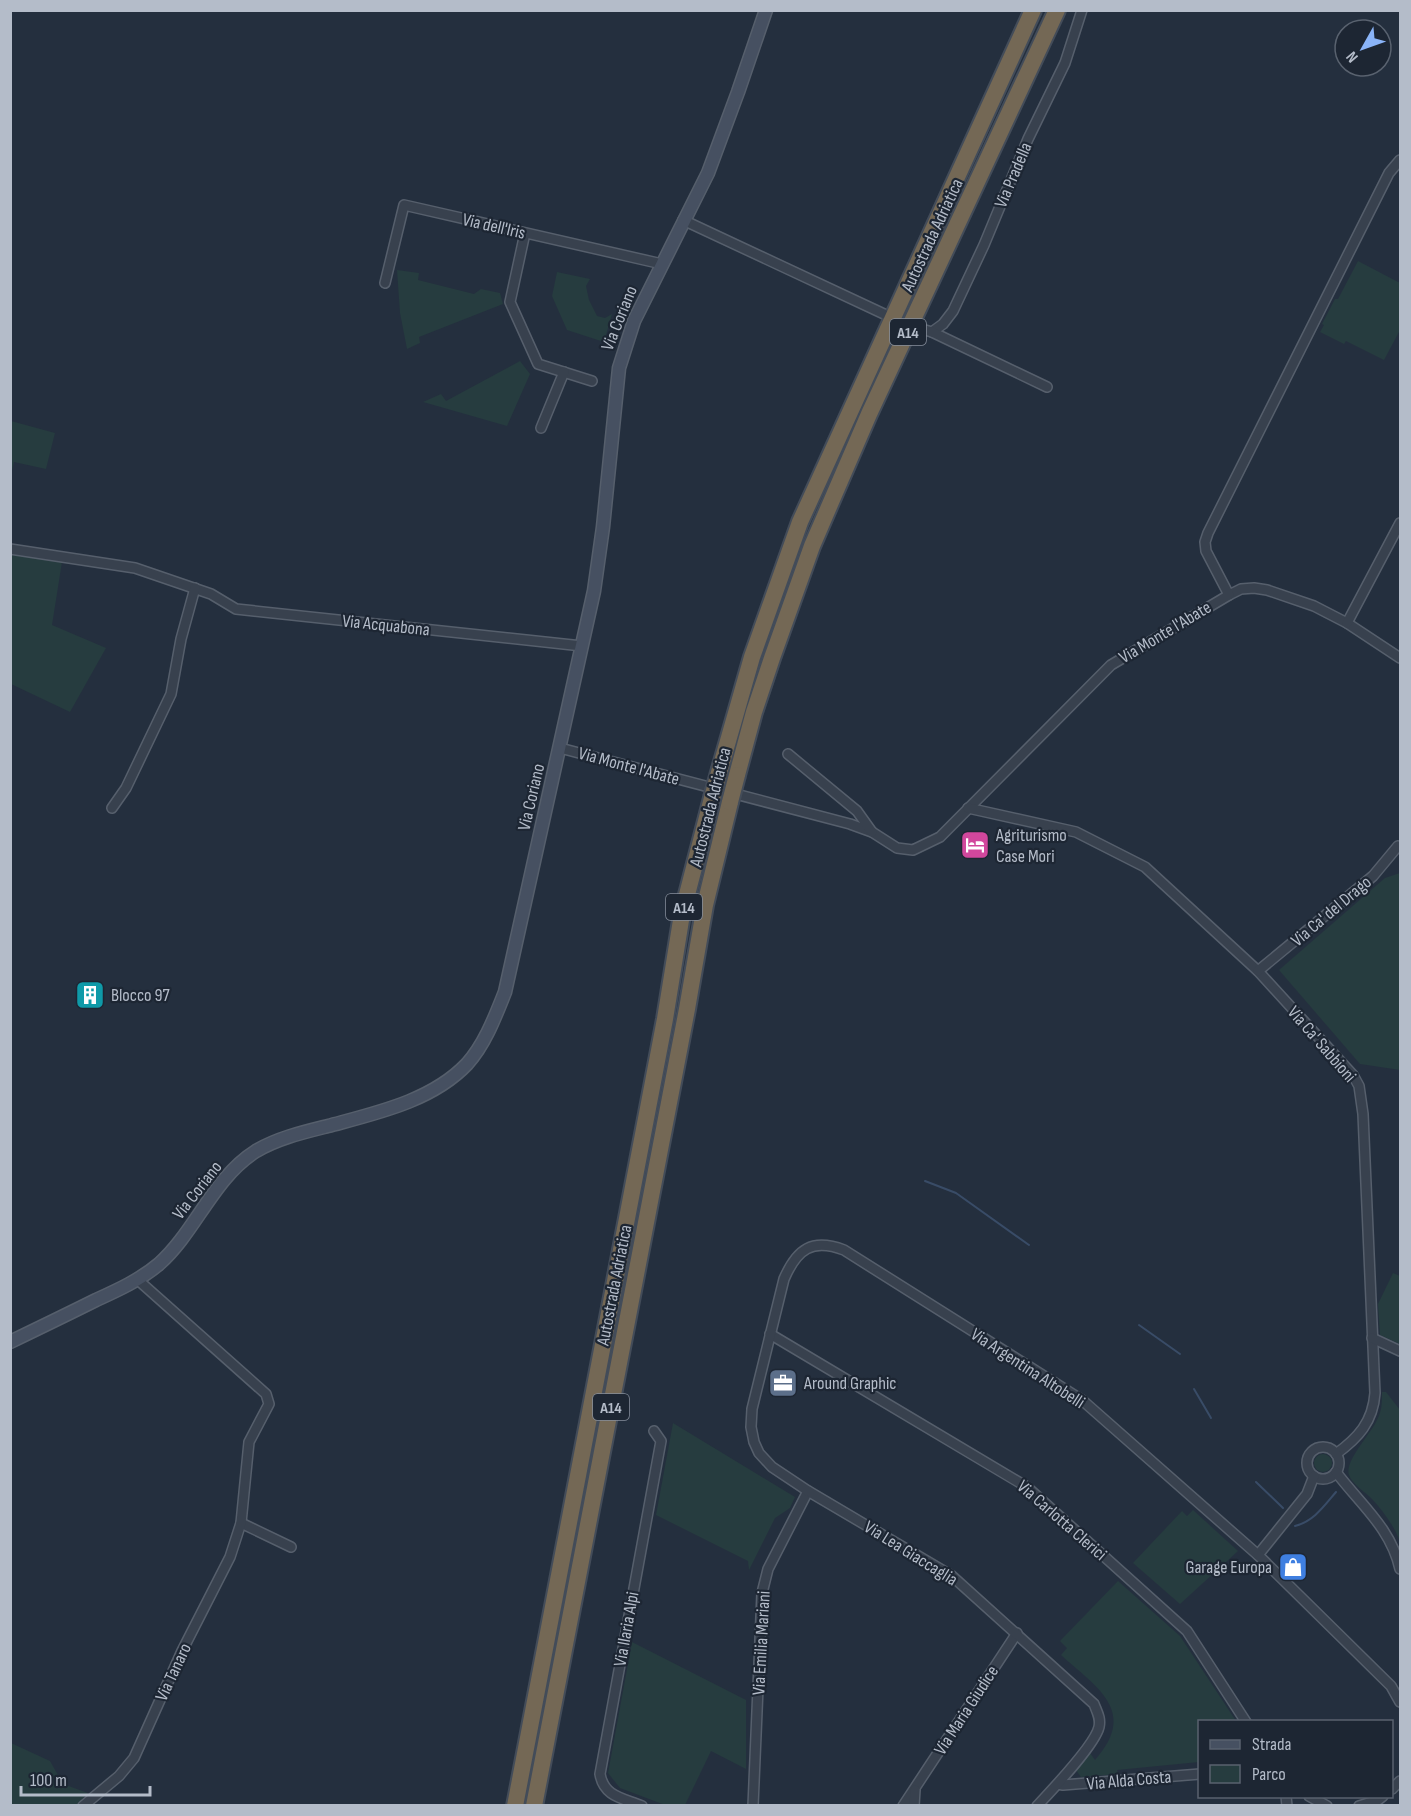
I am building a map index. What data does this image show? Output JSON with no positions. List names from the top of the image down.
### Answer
{
  "streets": {
    "highway": ["Autostrada Adriatica", "A14"],
    "main road": ["Via Coriano"],
    "street": [
      "Via Pradella",
      "Via dell'Iris",
      "Via Acquabona",
      "Via Monte l'Abate",
      "Via Ca' del Drago",
      "Via Ca' Sabbioni",
      "Via Argentina Altobelli",
      "Via Carlotta Clerici",
      "Via Lea Giaccaglia",
      "Via Ilaria Alpi",
      "Via Emilia Mariani",
      "Via Tanaro",
      "Via Maria Giudice",
      "Via Alda Costa"
    ]
  },
  "crossings": [
    ["Via dell'Iris", "Via Coriano"],
    ["Via Coriano", "Via Acquabona"],
    ["Via Coriano", "Via Monte l'Abate"],
    ["Via Coriano", "Via Tanaro"],
    ["Via Monte l'Abate", "Via Ca' Sabbioni"],
    ["Via Ca' del Drago", "Via Ca' Sabbioni"],
    ["Via Argentina Altobelli", "Via Lea Giaccaglia"],
    ["Via Carlotta Clerici", "Via Lea Giaccaglia"],
    ["Via Lea Giaccaglia", "Via Emilia Mariani"],
    ["Via Lea Giaccaglia", "Via Maria Giudice"],
    ["Via Lea Giaccaglia", "Via Alda Costa"]
  ],
  "places": {
    "hotel": ["Agriturismo Case Mori"],
    "building": ["Blocco 97"],
    "office": ["Around Graphic"],
    "shop": ["Garage Europa"]
  },
  "legend": ["Strada", "Parco"],
  "scale_bar": "100 m",
  "north": "bottom left"
}
